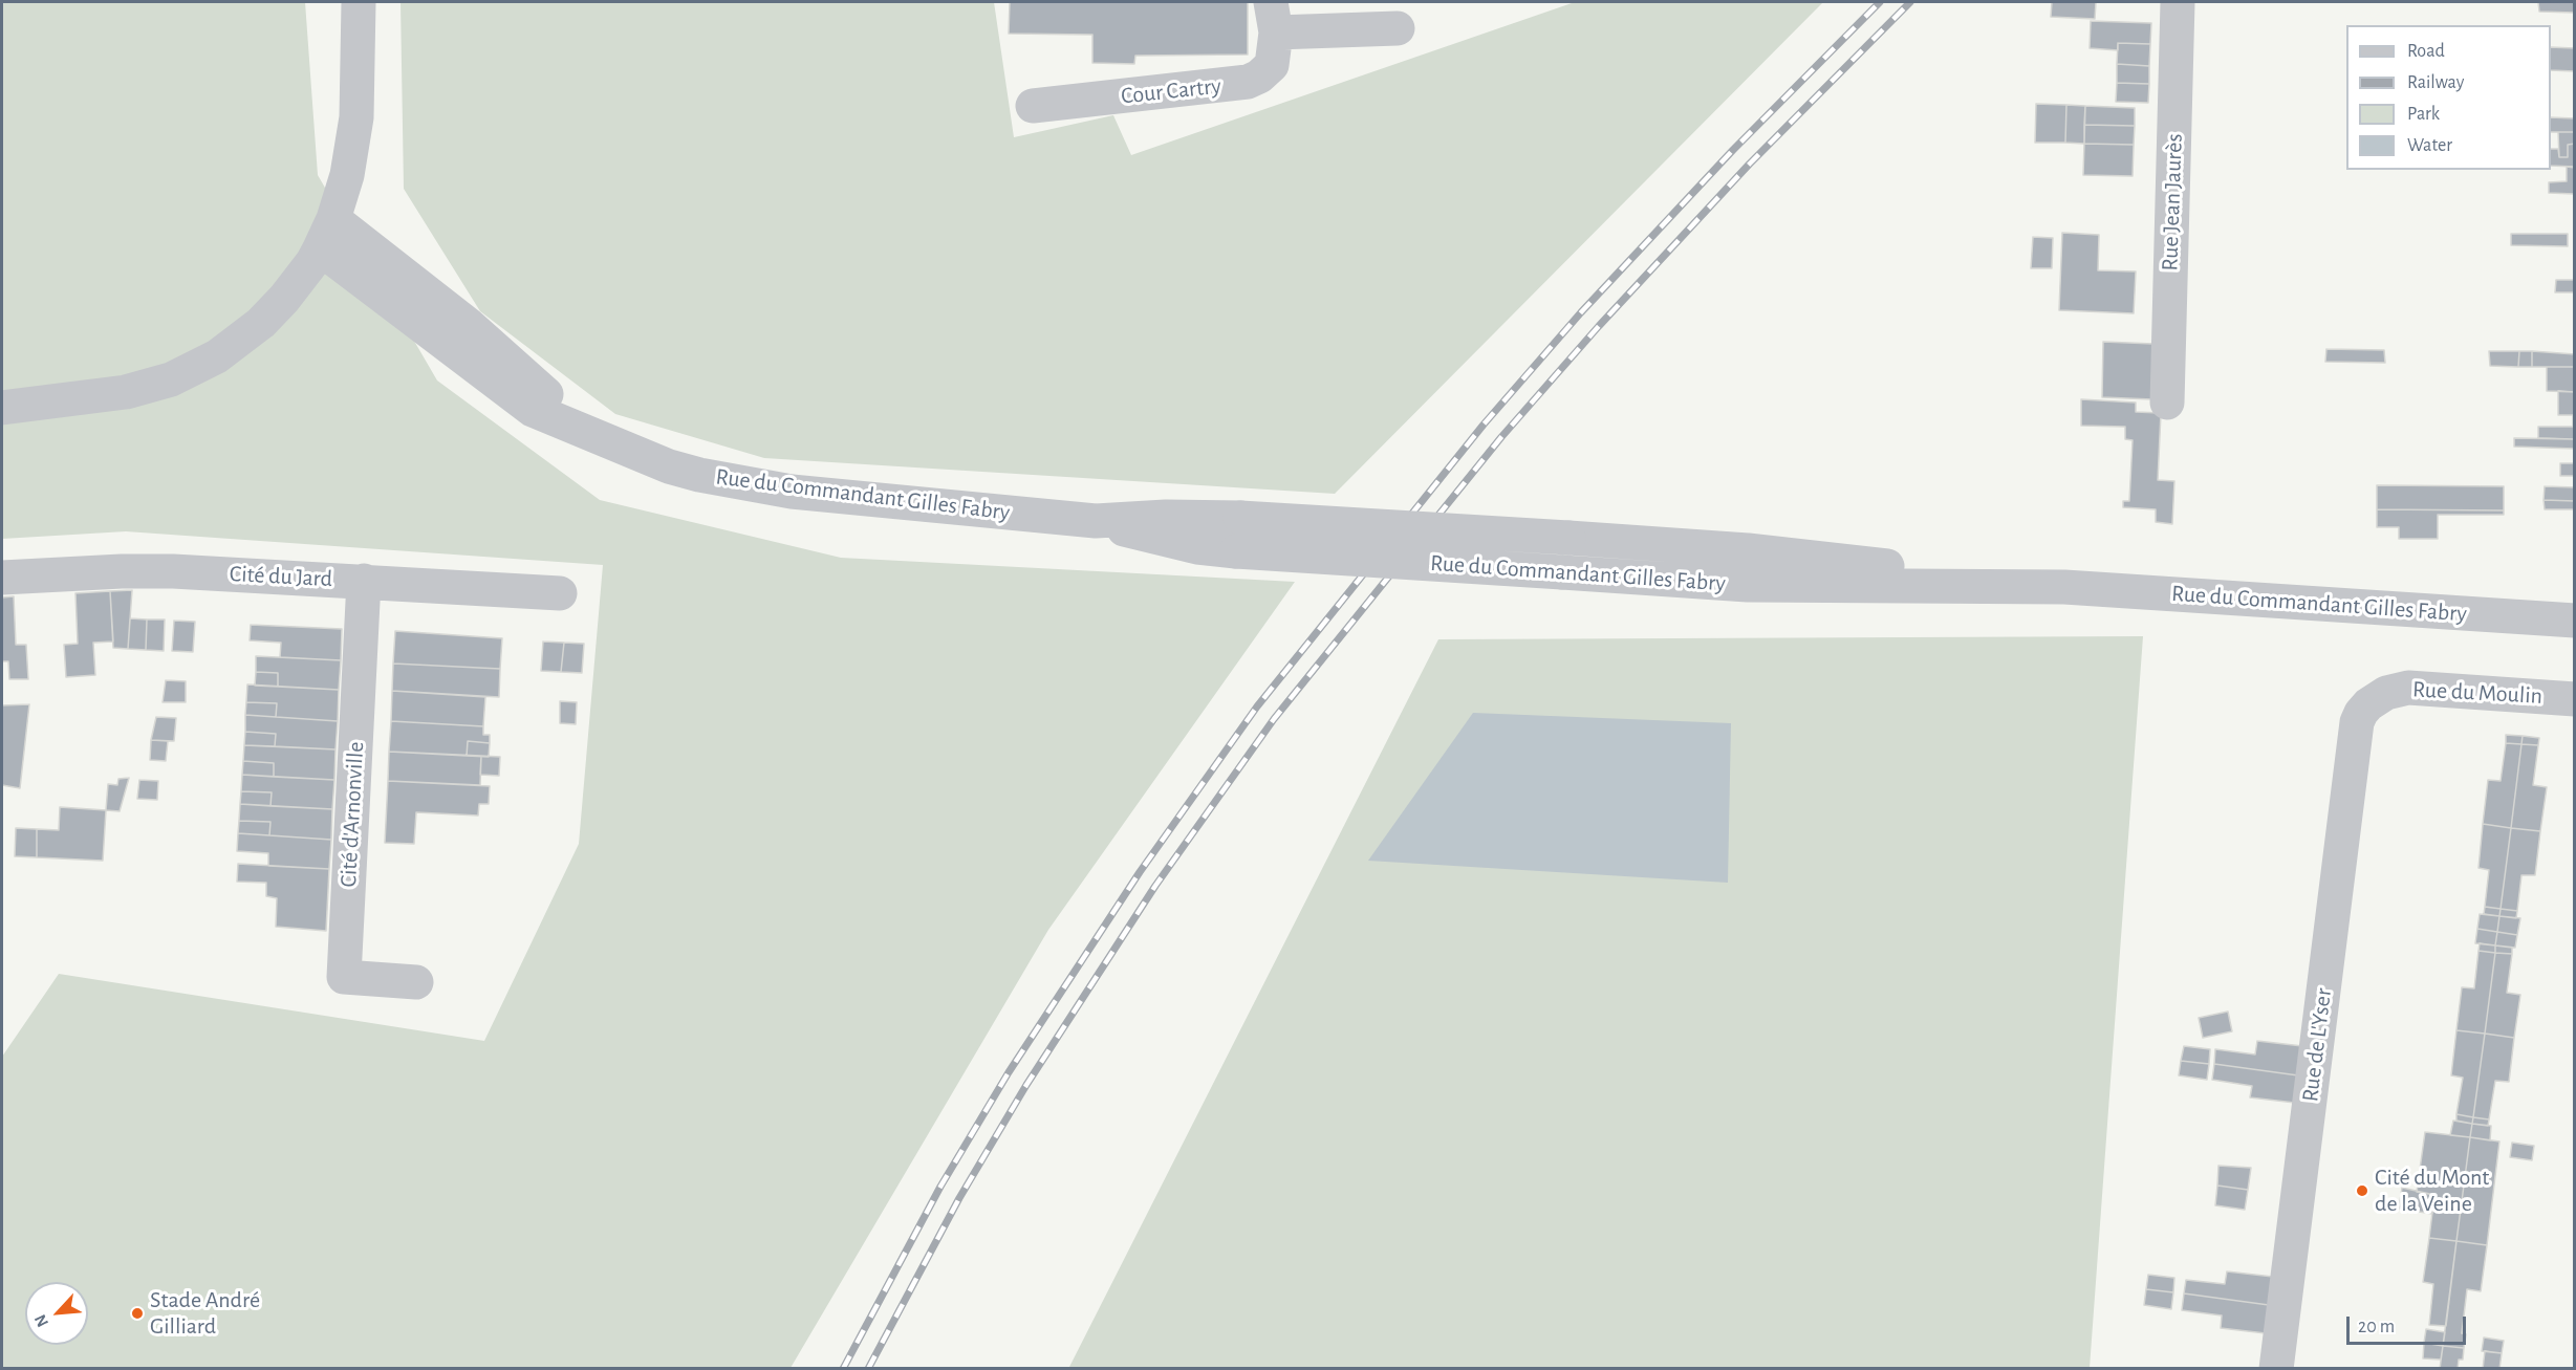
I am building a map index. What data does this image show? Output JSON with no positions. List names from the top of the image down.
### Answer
{
  "streets": {
    "street": [
      "Cour Cartry",
      "Rue Jean Jaurès",
      "Rue du Commandant Gilles Fabry",
      "Cité du Jard",
      "Rue du Moulin",
      "Cité d'Arnonville",
      "Rue de L'Yser"
    ]
  },
  "crossings": [
    ["Cité du Jard", "Cité d'Arnonville"],
    ["Rue du Moulin", "Rue de L'Yser"]
  ],
  "places": ["Cité du Mont de la Veine", "Stade André Gilliard"],
  "legend": [
    "Road",
    "Railway",
    "Park",
    "Water"
  ],
  "scale_bar": "20 m",
  "north": "bottom left"
}
